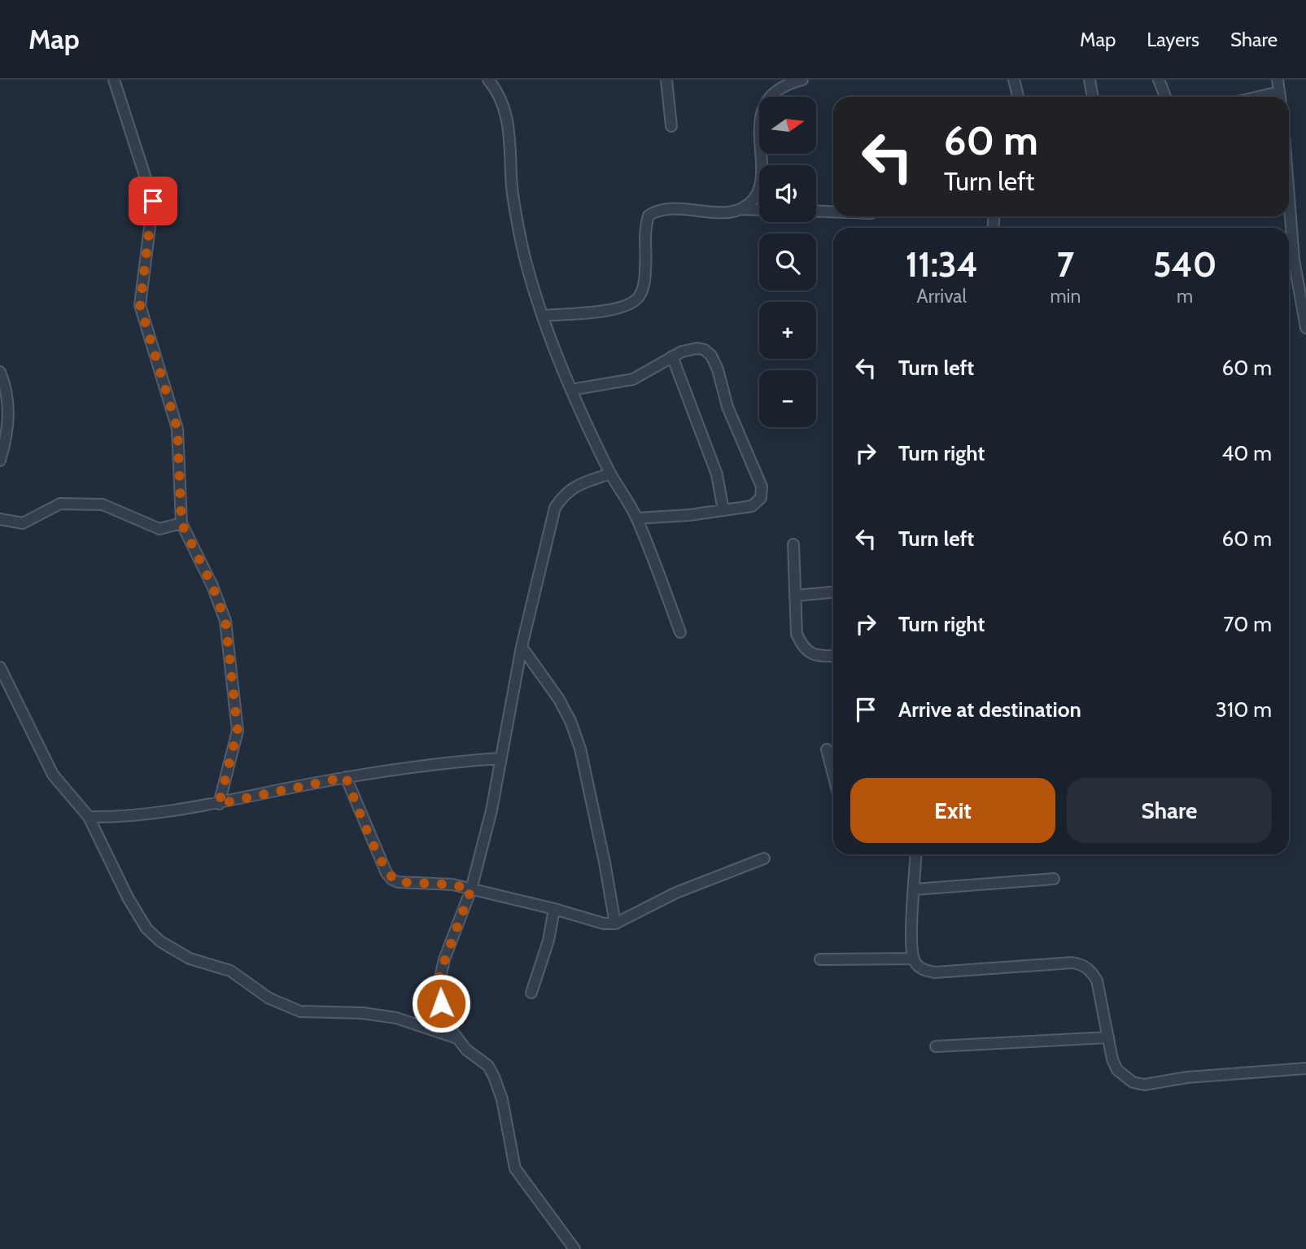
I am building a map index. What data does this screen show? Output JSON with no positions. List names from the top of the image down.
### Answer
{
  "north": "right",
  "page": {
    "header": "Map",
    "nav": ["Map", "Layers", "Share"],
    "map_buttons": ["+", "−"],
    "turn": ["60 m", "Turn left"],
    "eta": [
      "11:34",
      "Arrival",
      "7",
      "min",
      "540",
      "m"
    ],
    "list": [
      {
        "name": "Turn left",
        "value": "60 m"
      },
      {
        "name": "Turn right",
        "value": "40 m"
      },
      {
        "name": "Turn left",
        "value": "60 m"
      },
      {
        "name": "Turn right",
        "value": "70 m"
      },
      {
        "name": "Arrive at destination",
        "value": "310 m"
      }
    ],
    "buttons": ["Exit", "Share"]
  }
}
